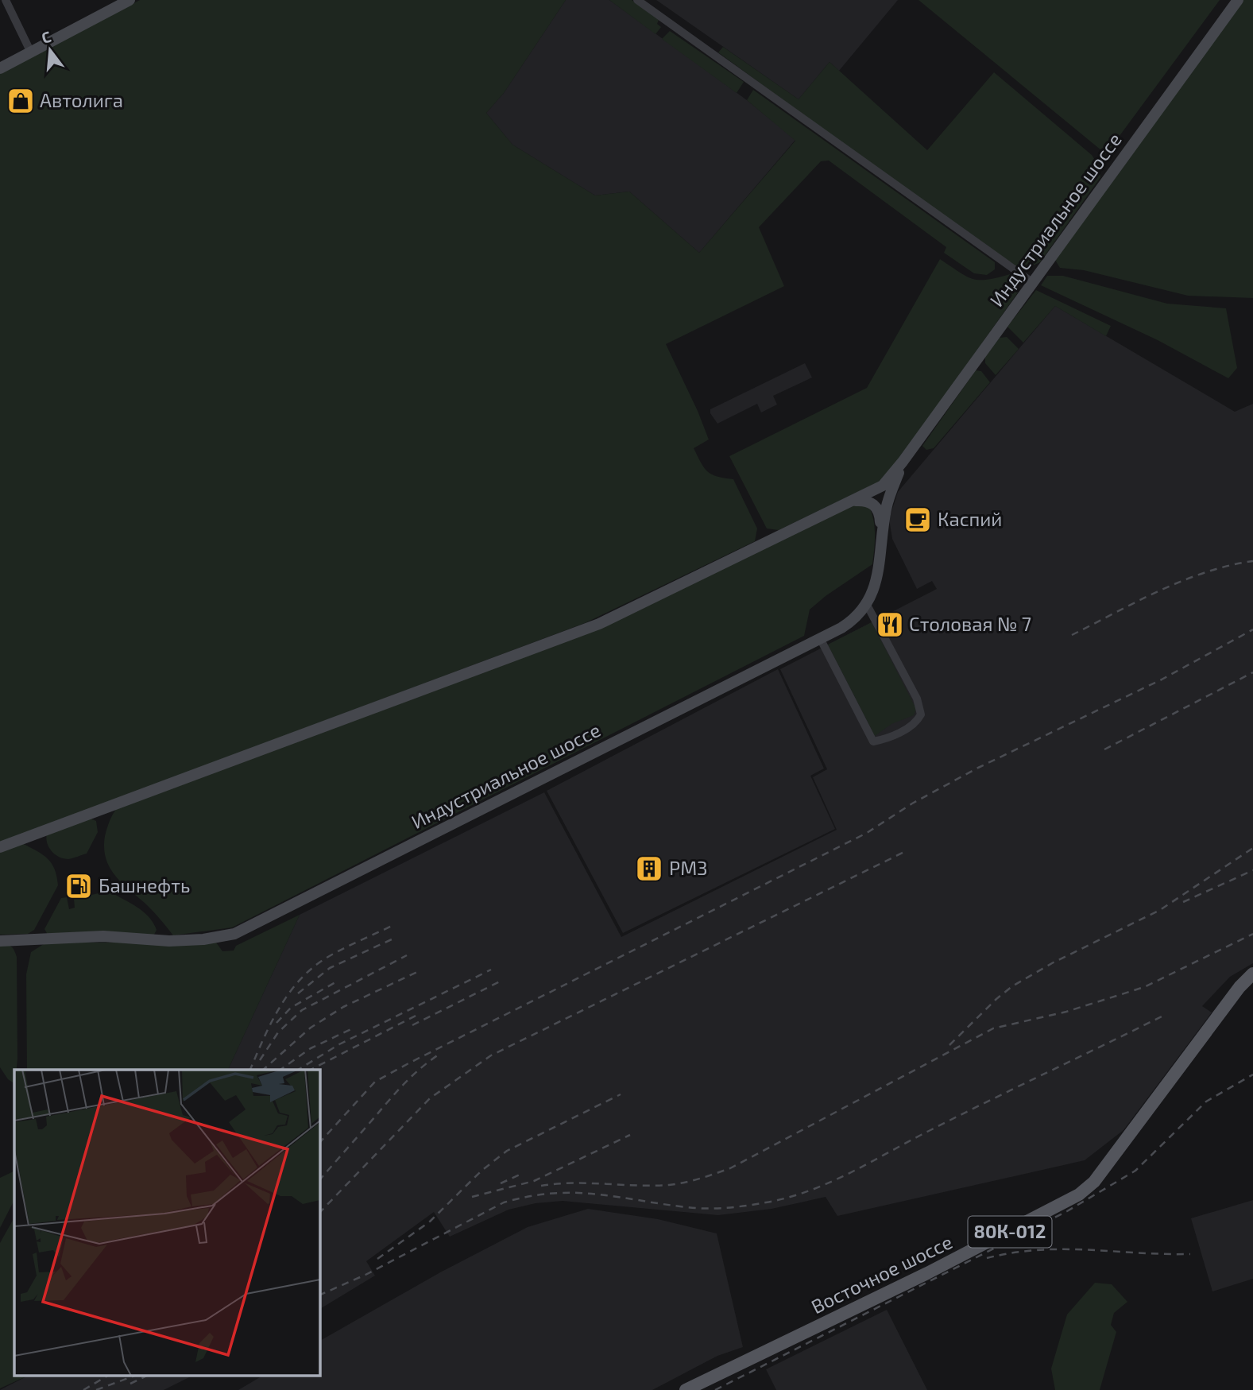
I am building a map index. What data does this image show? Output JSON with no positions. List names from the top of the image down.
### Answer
{
  "streets": {
    "main road": ["Индустриальное шоссе", "80К-012", "Восточное шоссе"]
  },
  "places": {
    "shop": ["Автолига"],
    "cafe": ["Каспий"],
    "restaurant": ["Столовая № 7"],
    "building": ["РМЗ"],
    "fuel station": ["Башнефть"]
  },
  "north": "top"
}
